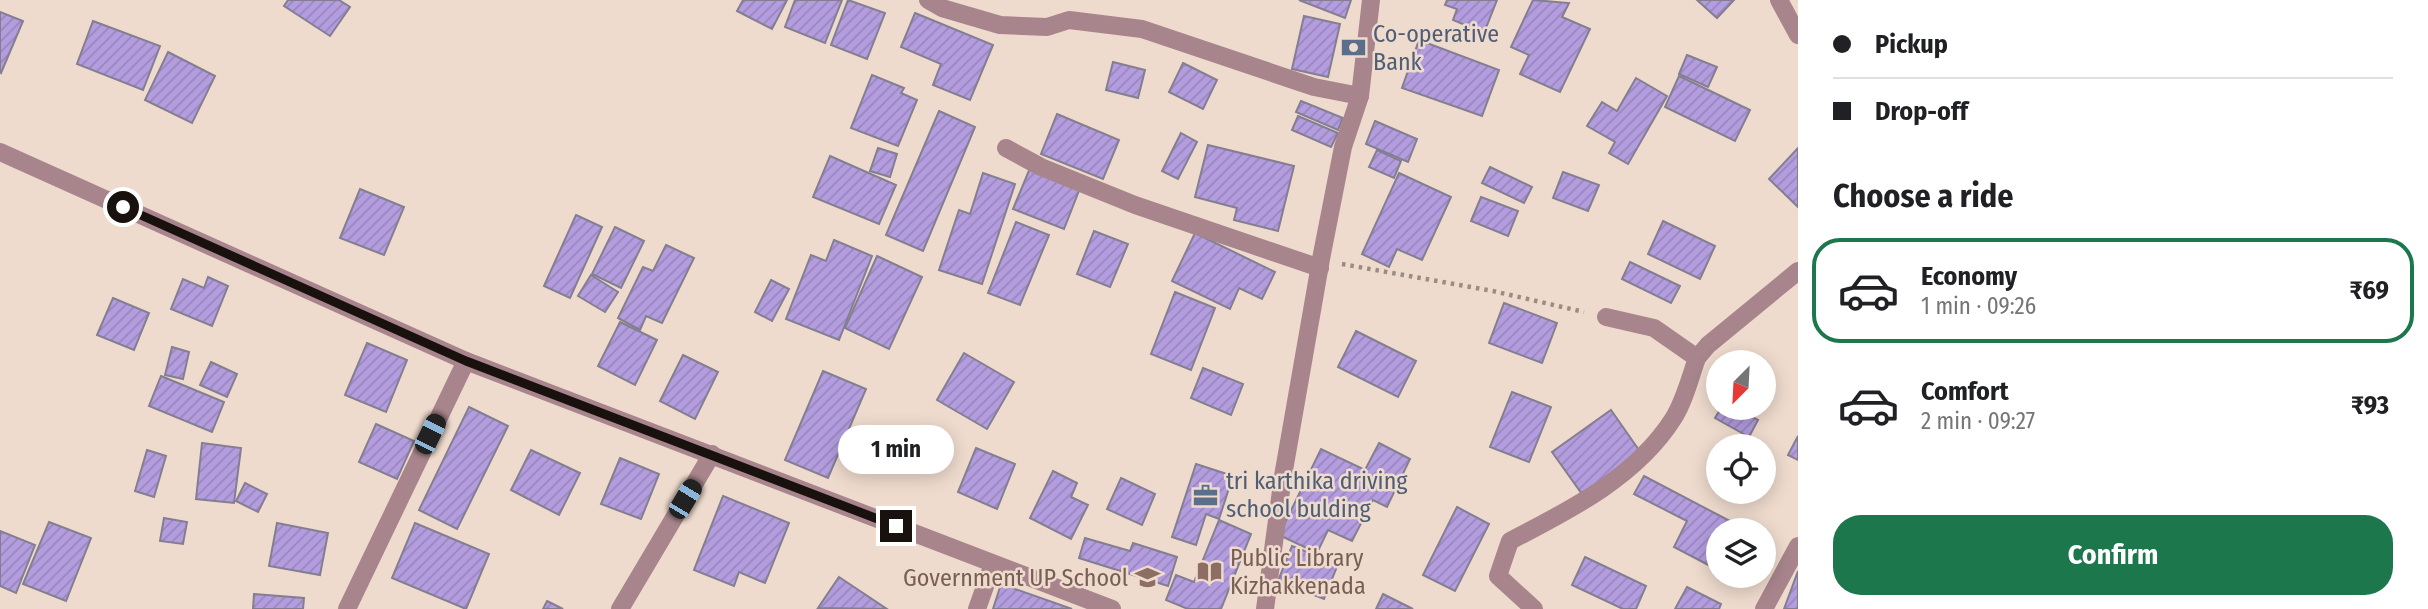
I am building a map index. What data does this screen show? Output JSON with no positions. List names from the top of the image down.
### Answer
{
  "places": {
    "bank": ["Co-operative Bank"],
    "office": ["tri karthika driving school bulding"],
    "library": ["Public Library Kizhakkenada"],
    "school or university": ["Government UP School"]
  },
  "north": "bottom left",
  "page": {
    "banner": ["Pickup", "Drop-off"],
    "heading": "Choose a ride",
    "list": [
      {
        "name": "Economy",
        "note": "1 min · 09:26",
        "value": "₹69"
      },
      {
        "name": "Comfort",
        "note": "2 min · 09:27",
        "value": "₹93"
      }
    ],
    "bubble": "1 min",
    "buttons": "Confirm"
  }
}
